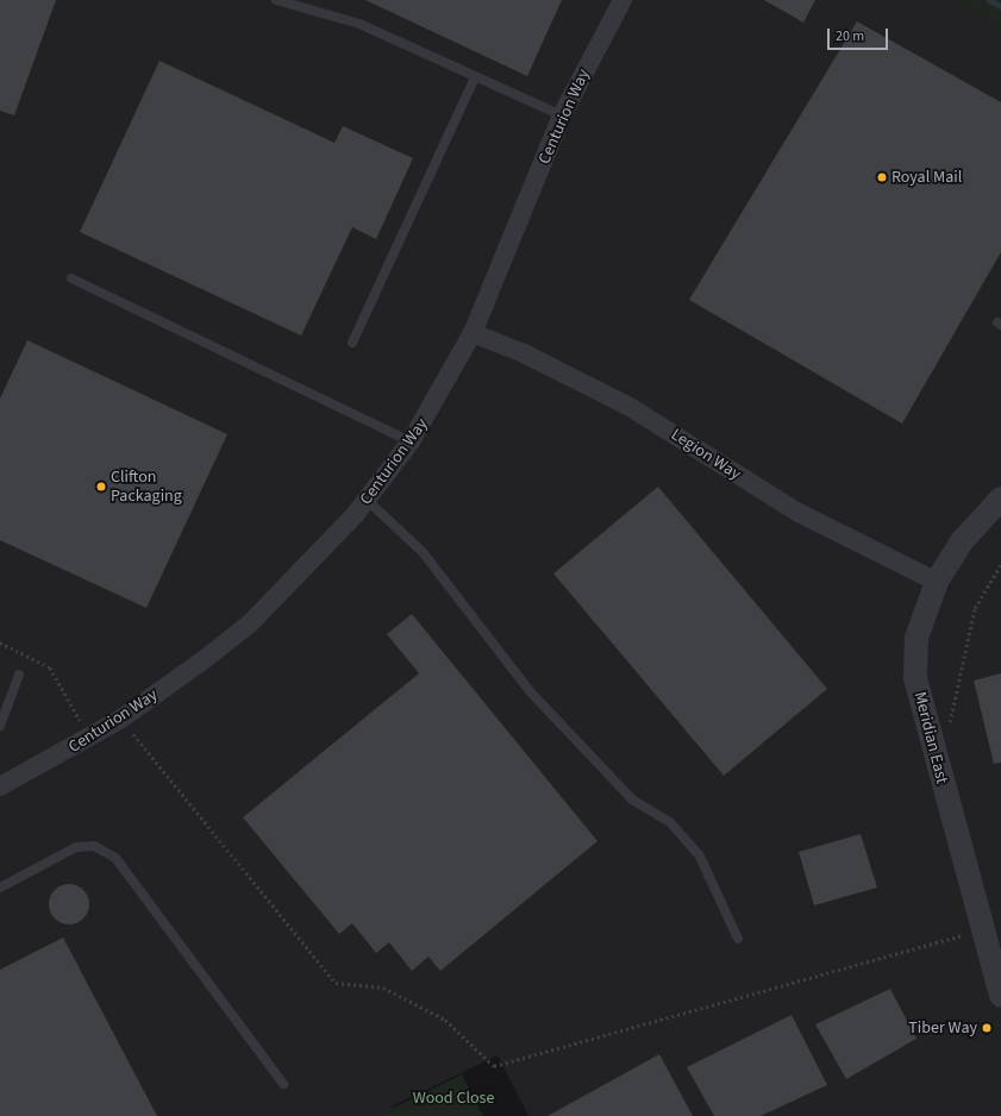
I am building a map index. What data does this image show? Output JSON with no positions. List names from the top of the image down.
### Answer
{
  "streets": {
    "street": ["Centurion Way", "Legion Way", "Meridian East"]
  },
  "crossings": [
    ["Centurion Way", "Legion Way"],
    ["Legion Way", "Meridian East"]
  ],
  "parks": ["Wood Close"],
  "places": ["Royal Mail", "Clifton Packaging", "Tiber Way"],
  "scale_bar": "20 m"
}
